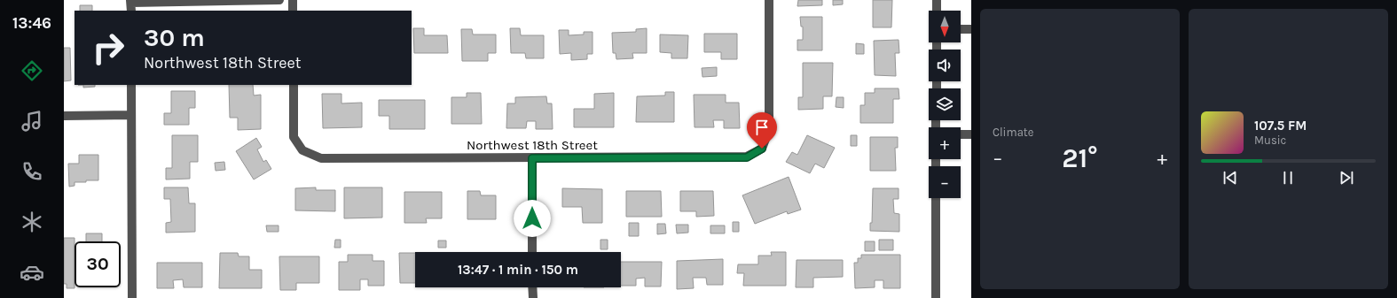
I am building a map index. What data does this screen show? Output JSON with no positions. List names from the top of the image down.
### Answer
{
  "streets": {
    "street": ["Northwest 18th Street"]
  },
  "north": "bottom",
  "page": {
    "tabs": "13:46",
    "tile": "Climate",
    "map_buttons": ["+", "−"],
    "turn": ["30 m", "Northwest 18th Street"],
    "song": ["107.5 FM", "Music"],
    "heat": ["−", "21°", "+"],
    "limit": "30",
    "trip": "13:47 · 1 min · 150 m"
  }
}
